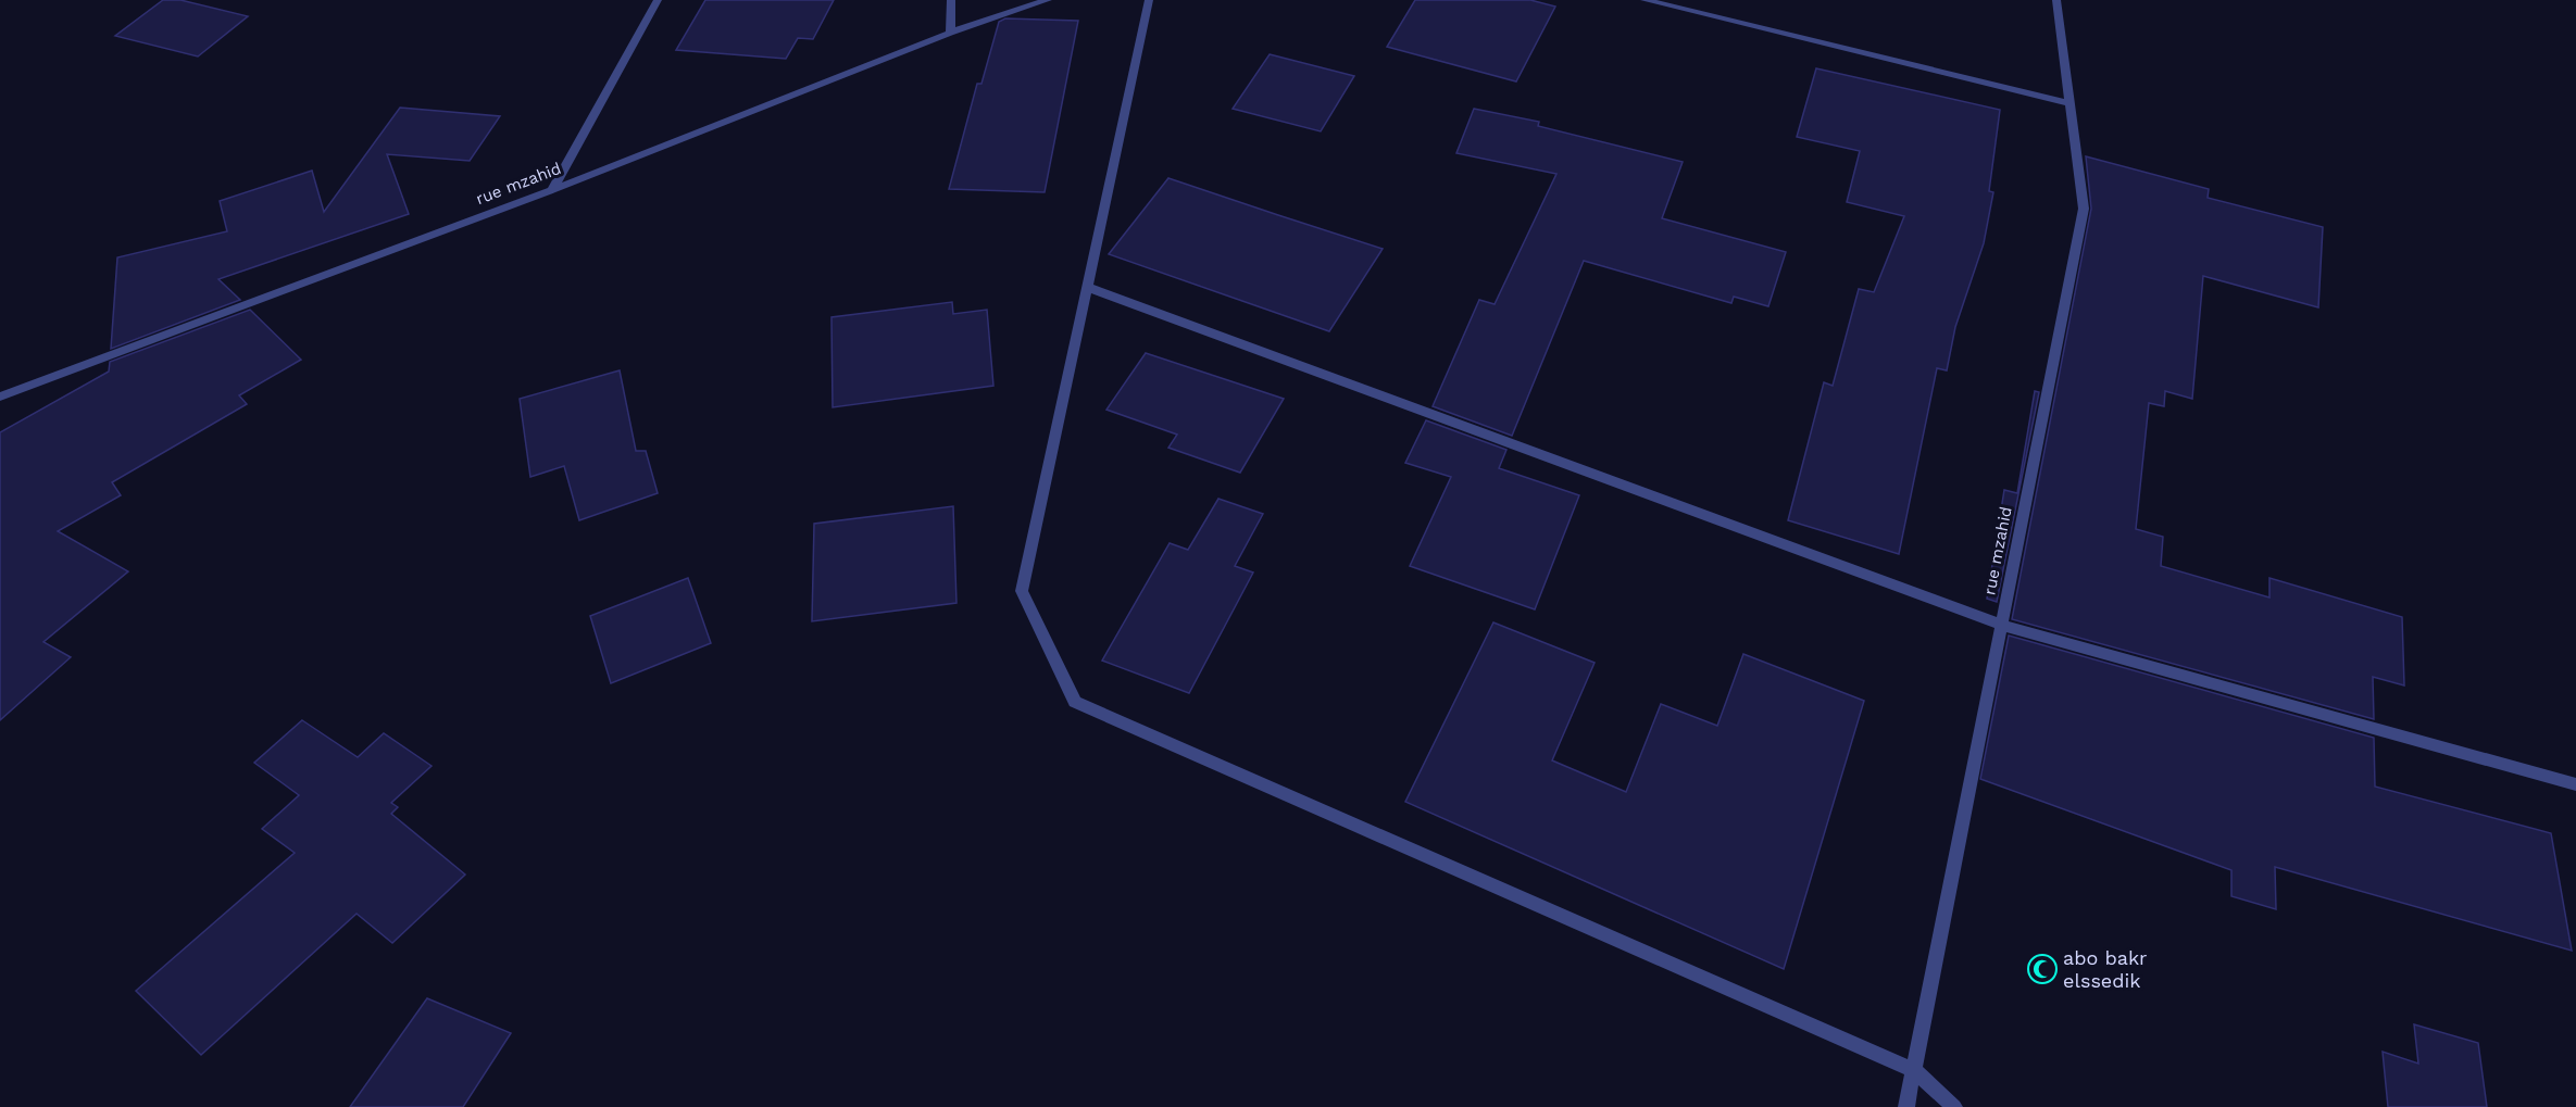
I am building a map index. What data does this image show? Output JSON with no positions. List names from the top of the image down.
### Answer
{
  "streets": {
    "street": ["rue mzahid"]
  },
  "places": {
    "mosque": ["abo bakr elssedik"]
  }
}
